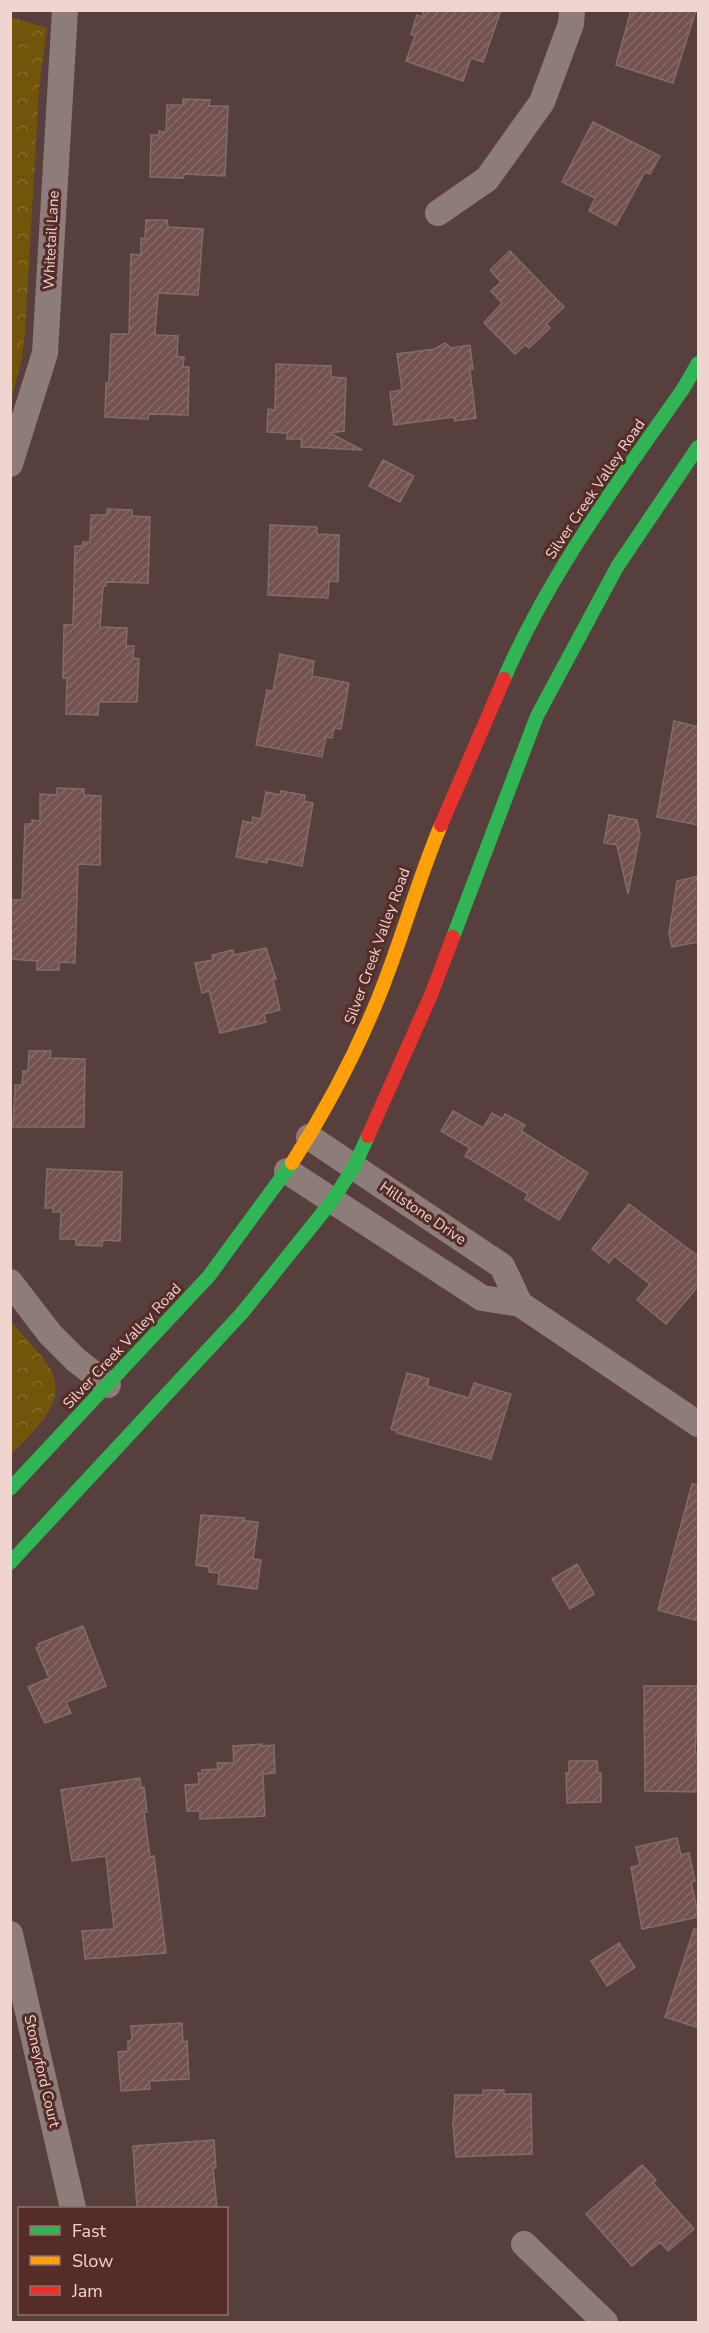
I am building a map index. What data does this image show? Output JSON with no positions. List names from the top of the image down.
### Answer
{
  "streets": {
    "main road": ["Silver Creek Valley Road"],
    "street": ["Whitetail Lane", "Hillstone Drive", "Stoneyford Court"]
  },
  "crossings": [
    ["Silver Creek Valley Road", "Hillstone Drive"]
  ],
  "legend": ["Fast", "Slow", "Jam"]
}
